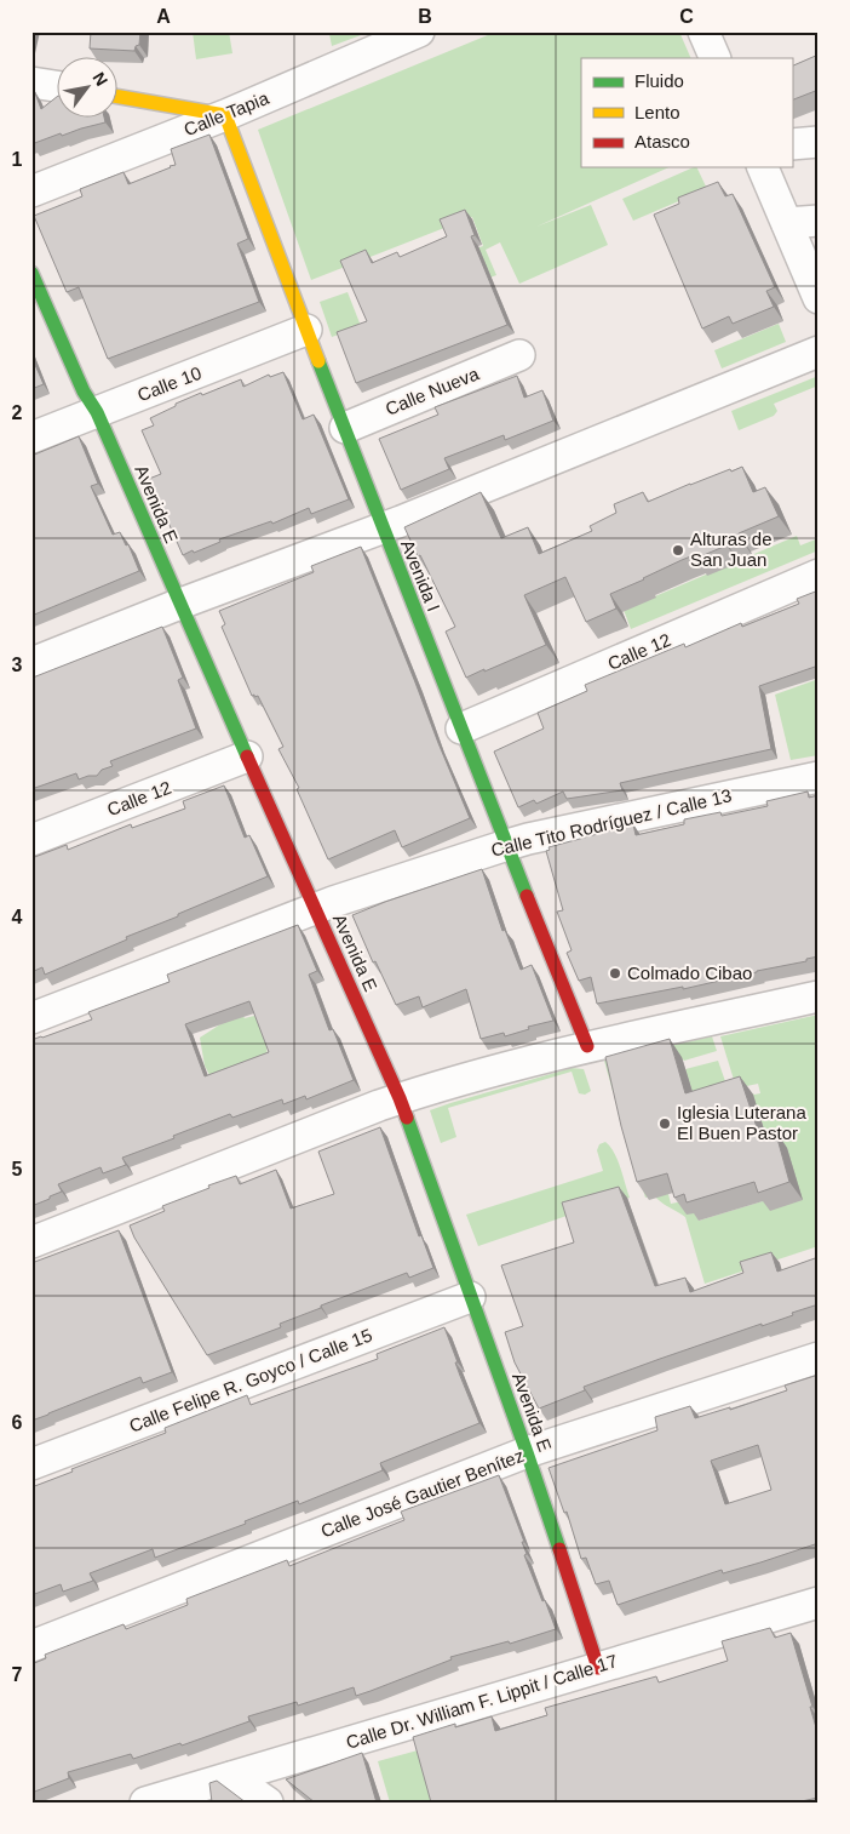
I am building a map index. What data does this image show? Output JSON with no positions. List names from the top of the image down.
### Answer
{
  "streets": {
    "street": [
      "Calle Tapia",
      "Calle 10",
      "Calle Nueva",
      "Avenida E",
      "Avenida I",
      "Calle 12",
      "Calle Tito Rodríguez / Calle 13",
      "Calle Felipe R. Goyco / Calle 15",
      "Calle José Gautier Benítez",
      "Calle Dr. William F. Lippit / Calle 17"
    ]
  },
  "crossings": [
    ["Calle Tapia", "Avenida I"],
    ["Calle 10", "Avenida E"],
    ["Calle 10", "Avenida I"],
    ["Calle Nueva", "Avenida I"],
    ["Avenida E", "Calle 12"],
    ["Avenida E", "Calle Tito Rodríguez / Calle 13"],
    ["Avenida E", "Calle Felipe R. Goyco / Calle 15"],
    ["Avenida E", "Calle José Gautier Benítez"],
    ["Avenida E", "Calle Dr. William F. Lippit / Calle 17"],
    ["Avenida I", "Calle 12"],
    ["Avenida I", "Calle Tito Rodríguez / Calle 13"]
  ],
  "places": ["Alturas de San Juan", "Colmado Cibao", "Iglesia Luterana El Buen Pastor"],
  "legend": ["Fluido", "Lento", "Atasco"],
  "north": "top right",
  "grid": {
    "columns": ["A", "B", "C"],
    "rows": [
      "1",
      "2",
      "3",
      "4",
      "5",
      "6",
      "7"
    ]
  }
}
